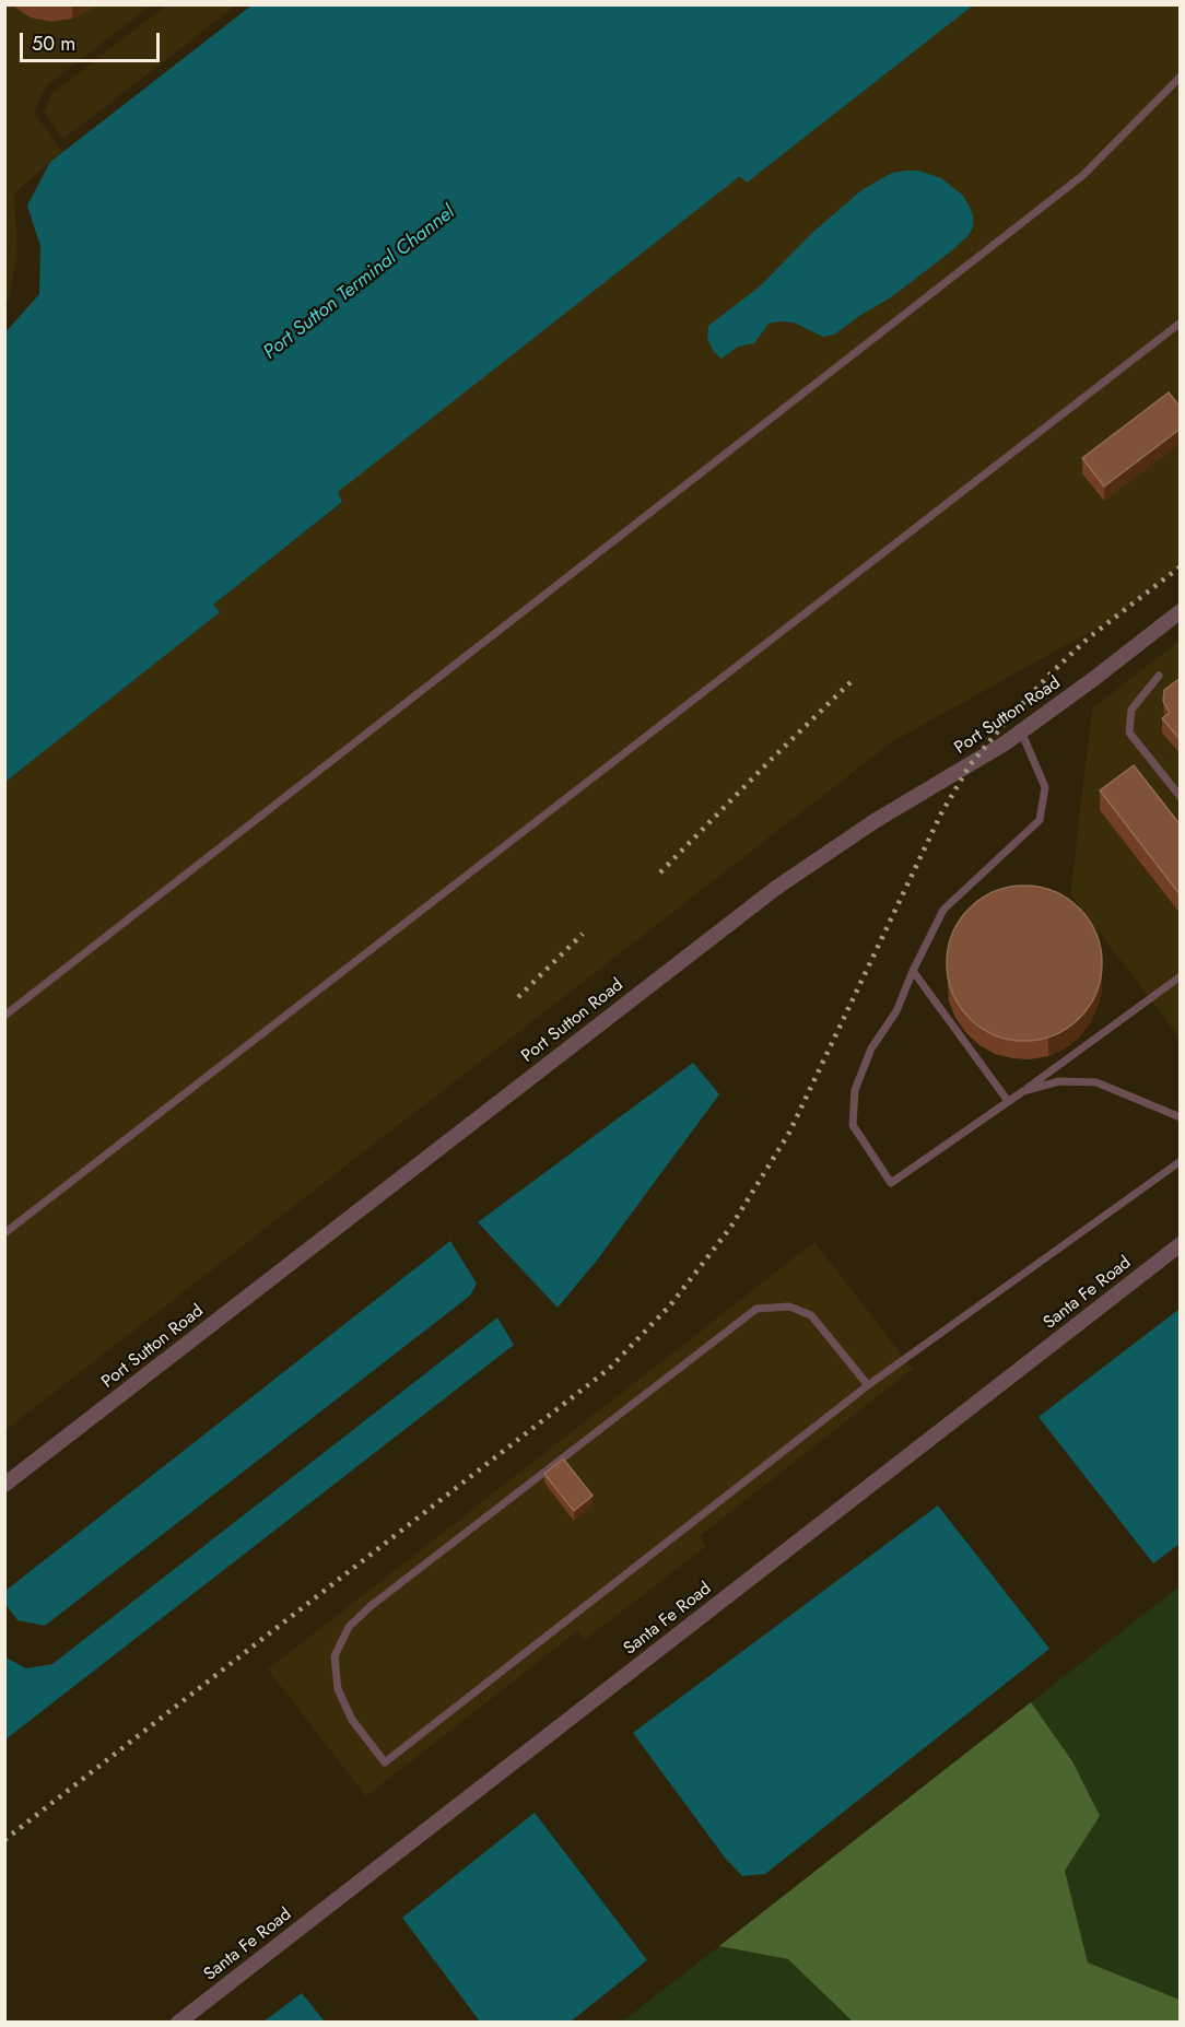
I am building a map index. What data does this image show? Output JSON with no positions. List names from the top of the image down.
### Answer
{
  "streets": {
    "street": ["Port Sutton Road", "Santa Fe Road"]
  },
  "water": ["Port Sutton Terminal Channel"],
  "scale_bar": "50 m"
}
